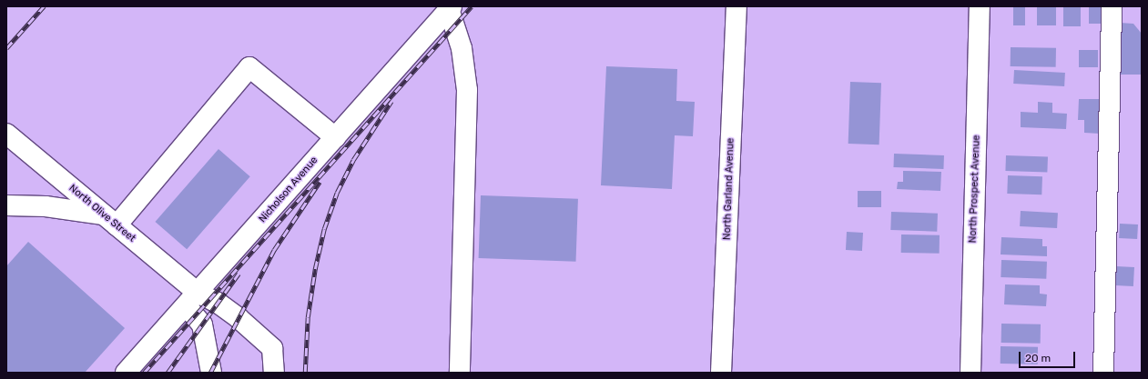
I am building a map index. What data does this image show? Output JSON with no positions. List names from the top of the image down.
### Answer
{
  "streets": {
    "street": [
      "North Garland Avenue",
      "North Prospect Avenue",
      "Nicholson Avenue",
      "North Olive Street"
    ]
  },
  "crossings": [
    ["Nicholson Avenue", "North Olive Street"]
  ],
  "scale_bar": "20 m"
}
